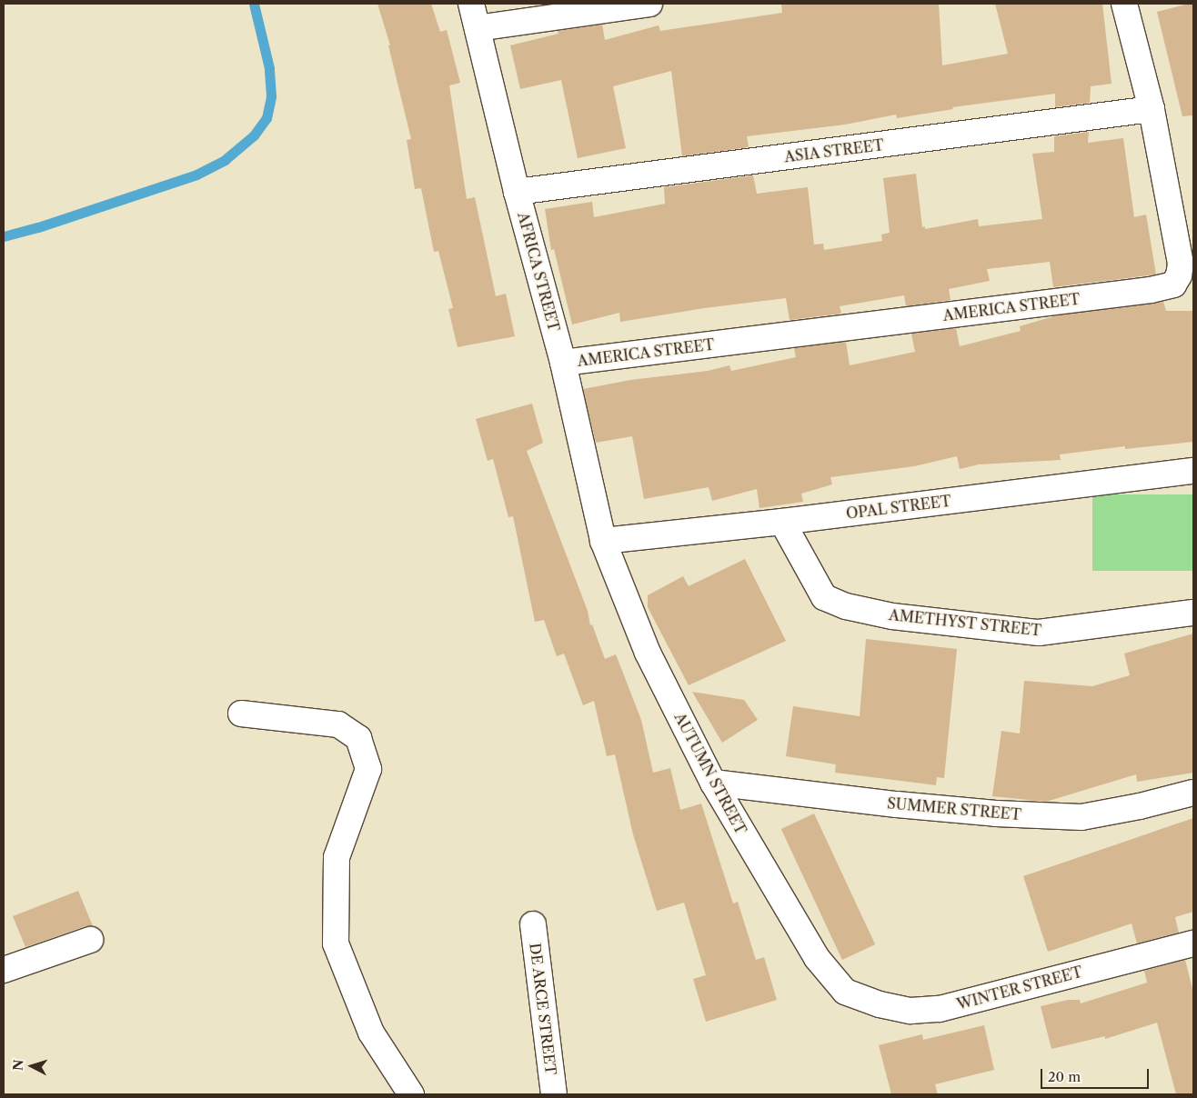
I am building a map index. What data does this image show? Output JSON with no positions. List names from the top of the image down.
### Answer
{
  "streets": {
    "street": [
      "ASIA STREET",
      "AFRICA STREET",
      "AMERICA STREET",
      "OPAL STREET",
      "AMETHYST STREET",
      "AUTUMN STREET",
      "SUMMER STREET",
      "WINTER STREET",
      "DE ARCE STREET"
    ]
  },
  "crossings": [
    ["ASIA STREET", "AFRICA STREET"],
    ["ASIA STREET", "AMERICA STREET"],
    ["AFRICA STREET", "AMERICA STREET"],
    ["AFRICA STREET", "OPAL STREET"],
    ["AFRICA STREET", "AUTUMN STREET"],
    ["OPAL STREET", "AMETHYST STREET"],
    ["OPAL STREET", "AUTUMN STREET"],
    ["AUTUMN STREET", "SUMMER STREET"],
    ["AUTUMN STREET", "WINTER STREET"]
  ],
  "scale_bar": "20 m",
  "north": "left"
}
